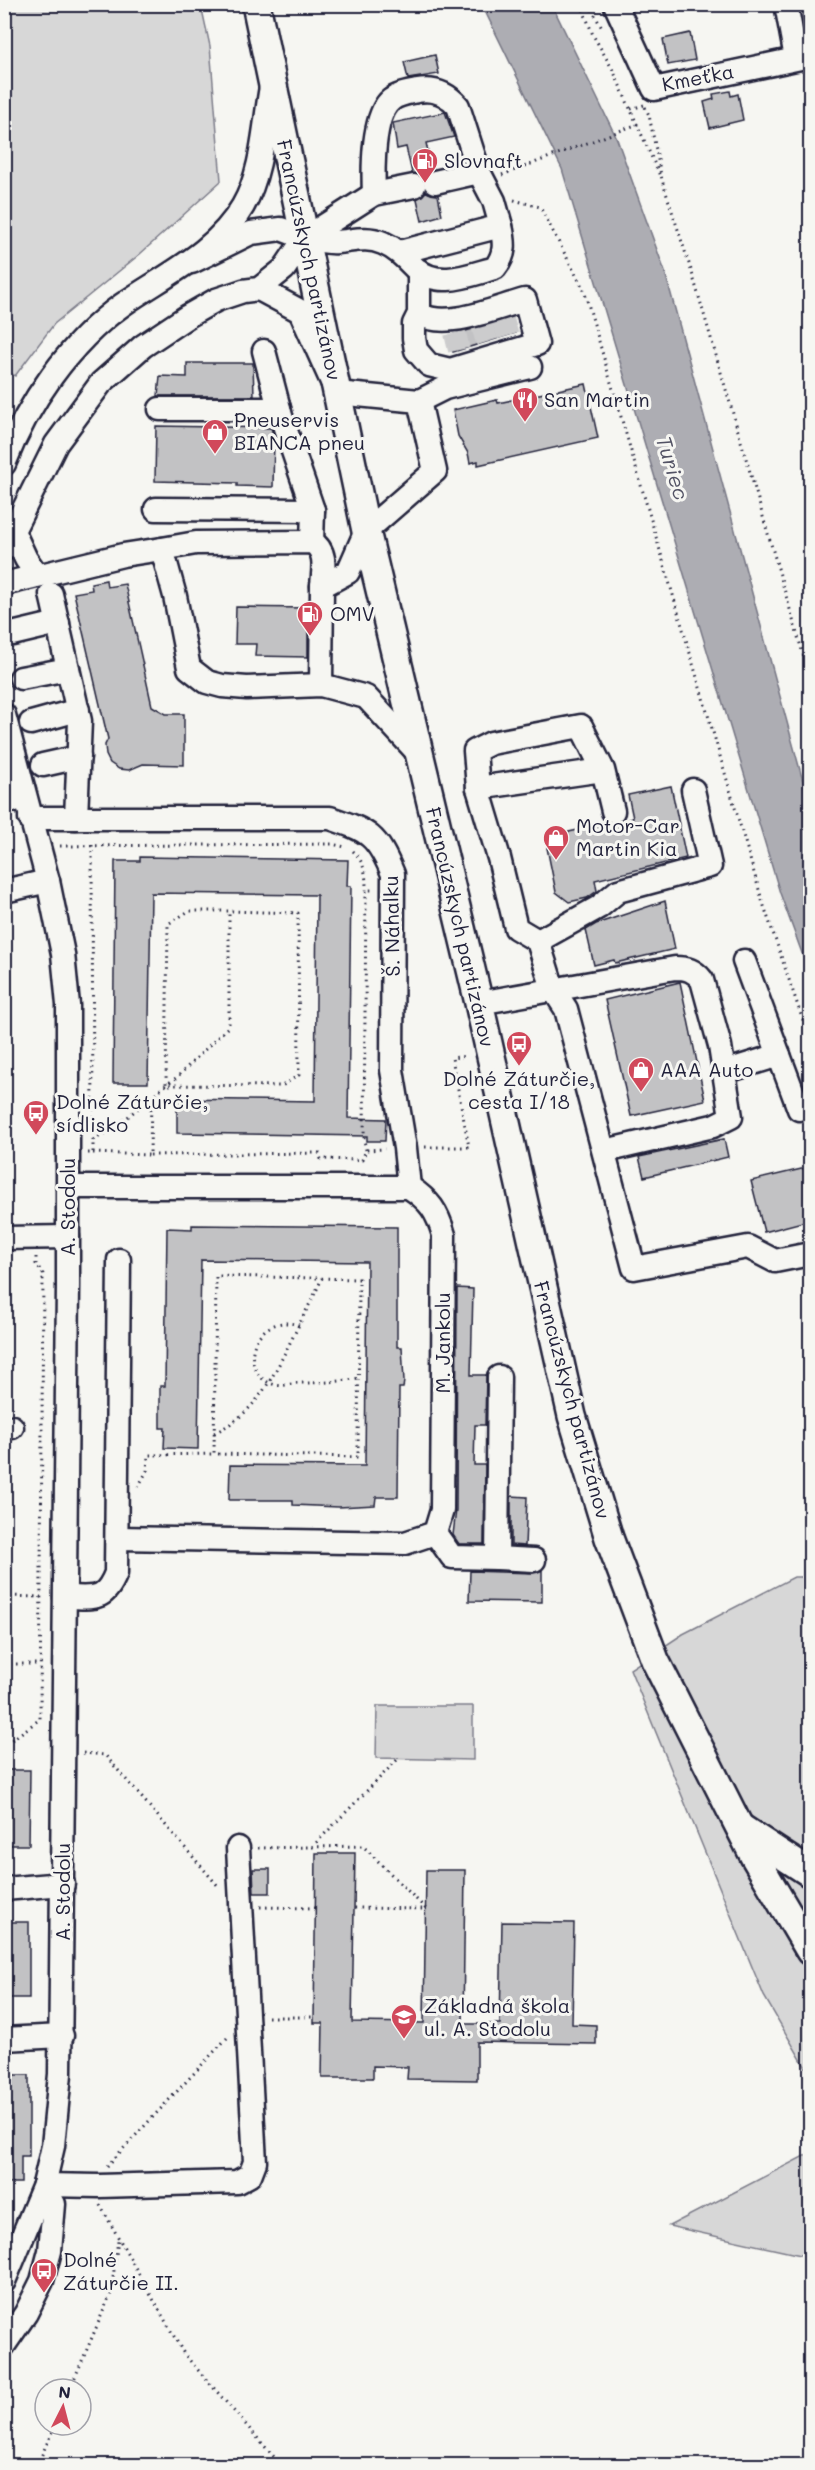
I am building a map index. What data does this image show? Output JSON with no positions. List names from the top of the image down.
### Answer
{
  "streets": {
    "main road": ["Francúzskych partizánov"],
    "street": [
      "Kmeťka",
      "Š. Náhalku",
      "A. Stodolu",
      "M. Jankolu"
    ]
  },
  "crossings": [
    ["Š. Náhalku", "A. Stodolu"],
    ["Š. Náhalku", "M. Jankolu"]
  ],
  "water": ["Turiec"],
  "places": {
    "fuel station": ["Slovnaft", "OMV"],
    "restaurant": ["San Martin"],
    "shop": ["Pneuservis BIANCA pneu", "Motor-Car Martin Kia", "AAA Auto"],
    "bus stop": ["Dolné Záturčie, cesta I/18", "Dolné Záturčie, sídlisko", "Dolné Záturčie II."],
    "school or university": ["Základná škola ul. A. Stodolu"]
  },
  "north": "top"
}
